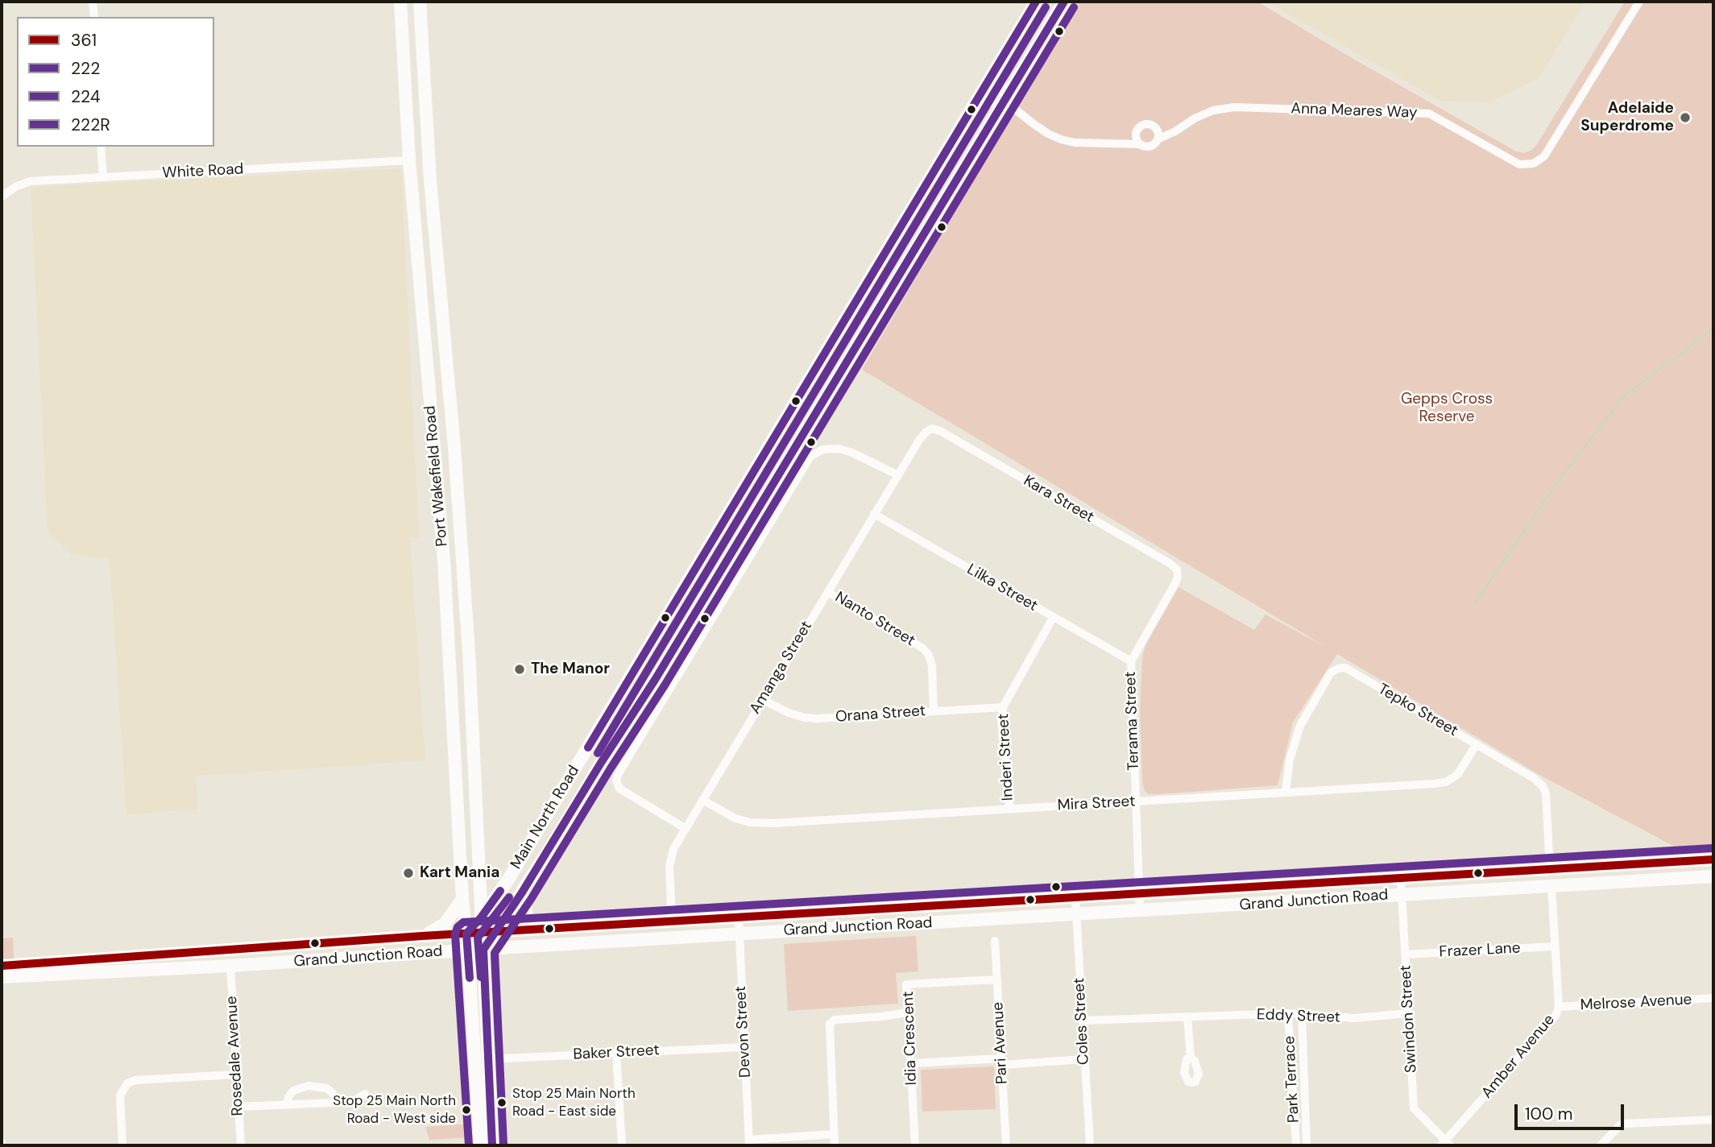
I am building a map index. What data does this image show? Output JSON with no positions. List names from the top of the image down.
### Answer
{
  "streets": {
    "highway": ["Port Wakefield Road", "Main North Road", "Grand Junction Road"],
    "street": [
      "Anna Meares Way",
      "White Road",
      "Kara Street",
      "Lilka Street",
      "Nanto Street",
      "Amanga Street",
      "Tepko Street",
      "Orana Street",
      "Terama Street",
      "Inderi Street",
      "Mira Street",
      "Frazer Lane",
      "Melrose Avenue",
      "Eddy Street",
      "Swindon Street",
      "Coles Street",
      "Devon Street",
      "Idia Crescent",
      "Pari Avenue",
      "Baker Street",
      "Rosedale Avenue",
      "Amber Avenue",
      "Park Terrace"
    ]
  },
  "crossings": [
    ["White Road", "Port Wakefield Road"],
    ["Port Wakefield Road", "Main North Road"],
    ["Port Wakefield Road", "Grand Junction Road"],
    ["Kara Street", "Amanga Street"],
    ["Kara Street", "Terama Street"],
    ["Lilka Street", "Amanga Street"],
    ["Lilka Street", "Terama Street"],
    ["Lilka Street", "Inderi Street"],
    ["Nanto Street", "Amanga Street"],
    ["Nanto Street", "Orana Street"],
    ["Amanga Street", "Orana Street"],
    ["Amanga Street", "Mira Street"],
    ["Amanga Street", "Grand Junction Road"],
    ["Tepko Street", "Mira Street"],
    ["Tepko Street", "Grand Junction Road"],
    ["Orana Street", "Inderi Street"],
    ["Terama Street", "Mira Street"],
    ["Terama Street", "Grand Junction Road"],
    ["Inderi Street", "Mira Street"],
    ["Main North Road", "Grand Junction Road"],
    ["Grand Junction Road", "Swindon Street"],
    ["Grand Junction Road", "Coles Street"],
    ["Grand Junction Road", "Devon Street"],
    ["Grand Junction Road", "Rosedale Avenue"],
    ["Grand Junction Road", "Amber Avenue"],
    ["Frazer Lane", "Swindon Street"],
    ["Frazer Lane", "Amber Avenue"],
    ["Melrose Avenue", "Amber Avenue"],
    ["Eddy Street", "Swindon Street"],
    ["Eddy Street", "Coles Street"],
    ["Eddy Street", "Park Terrace"],
    ["Swindon Street", "Amber Avenue"],
    ["Devon Street", "Baker Street"],
    ["Idia Crescent", "Pari Avenue"]
  ],
  "parks": ["Gepps Cross Reserve"],
  "places": [
    "Adelaide Superdrome",
    "The Manor",
    "Kart Mania",
    "Stop 25 Main North Road - East side",
    "Stop 25 Main North Road - West side"
  ],
  "lines": [
    "transit line 222",
    "transit line 224",
    "transit line 222R",
    "transit line 361"
  ],
  "legend": [
    "361",
    "222",
    "224",
    "222R"
  ],
  "scale_bar": "100 m"
}
